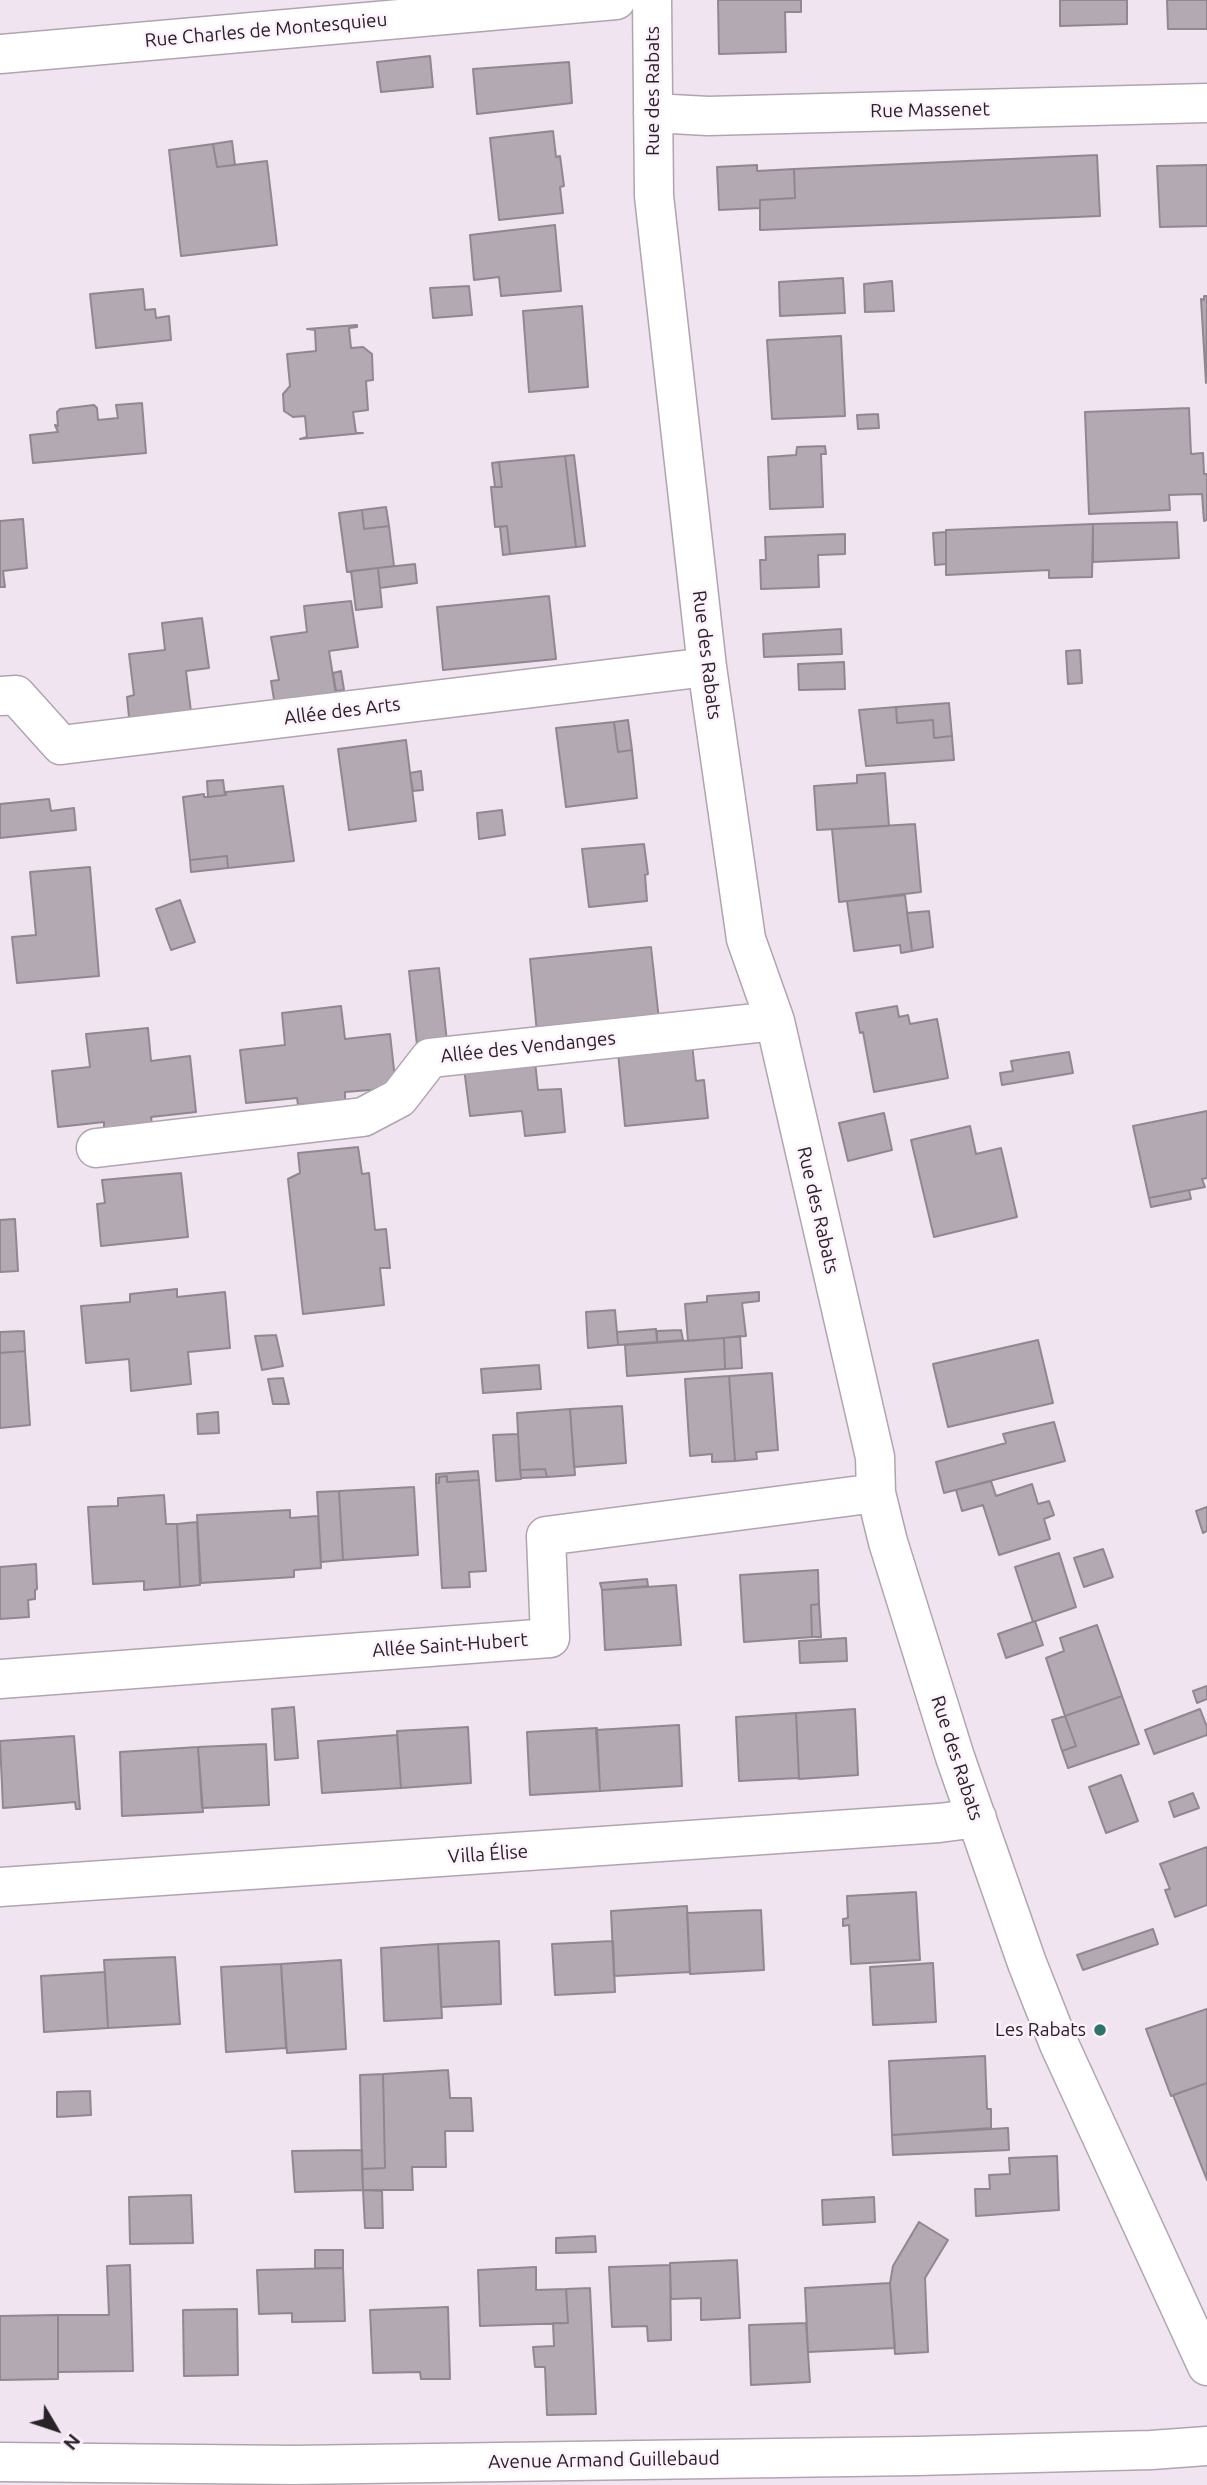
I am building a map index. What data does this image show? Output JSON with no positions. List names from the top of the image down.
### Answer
{
  "streets": {
    "street": [
      "Rue Charles de Montesquieu",
      "Rue des Rabats",
      "Rue Massenet",
      "Allée des Arts",
      "Allée des Vendanges",
      "Allée Saint-Hubert",
      "Villa Élise",
      "Avenue Armand Guillebaud"
    ]
  },
  "crossings": [
    ["Rue des Rabats", "Rue Massenet"],
    ["Rue des Rabats", "Allée des Arts"],
    ["Rue des Rabats", "Allée des Vendanges"],
    ["Rue des Rabats", "Allée Saint-Hubert"],
    ["Rue des Rabats", "Villa Élise"]
  ],
  "places": ["Les Rabats"],
  "north": "bottom right"
}
